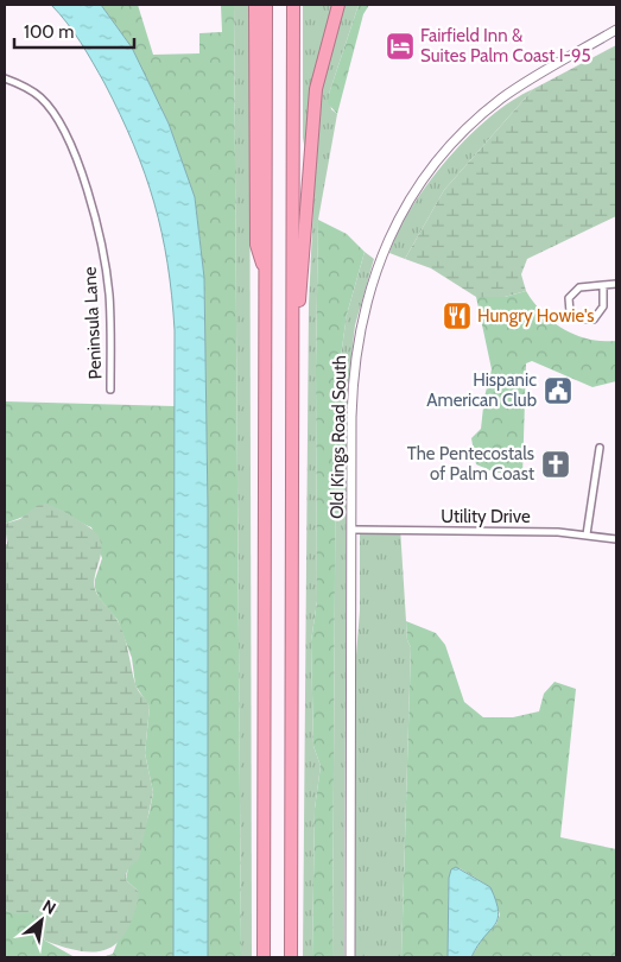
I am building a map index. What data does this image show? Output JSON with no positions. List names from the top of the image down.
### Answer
{
  "streets": {
    "street": ["Peninsula Lane", "Old Kings Road South", "Utility Drive"]
  },
  "crossings": [
    ["Old Kings Road South", "Utility Drive"]
  ],
  "places": {
    "hotel": ["Fairfield Inn & Suites Palm Coast I-95"],
    "restaurant": ["Hungry Howie's"],
    "public building": ["Hispanic American Club"],
    "church": ["The Pentecostals of Palm Coast"]
  },
  "scale_bar": "100 m",
  "north": "top right"
}
